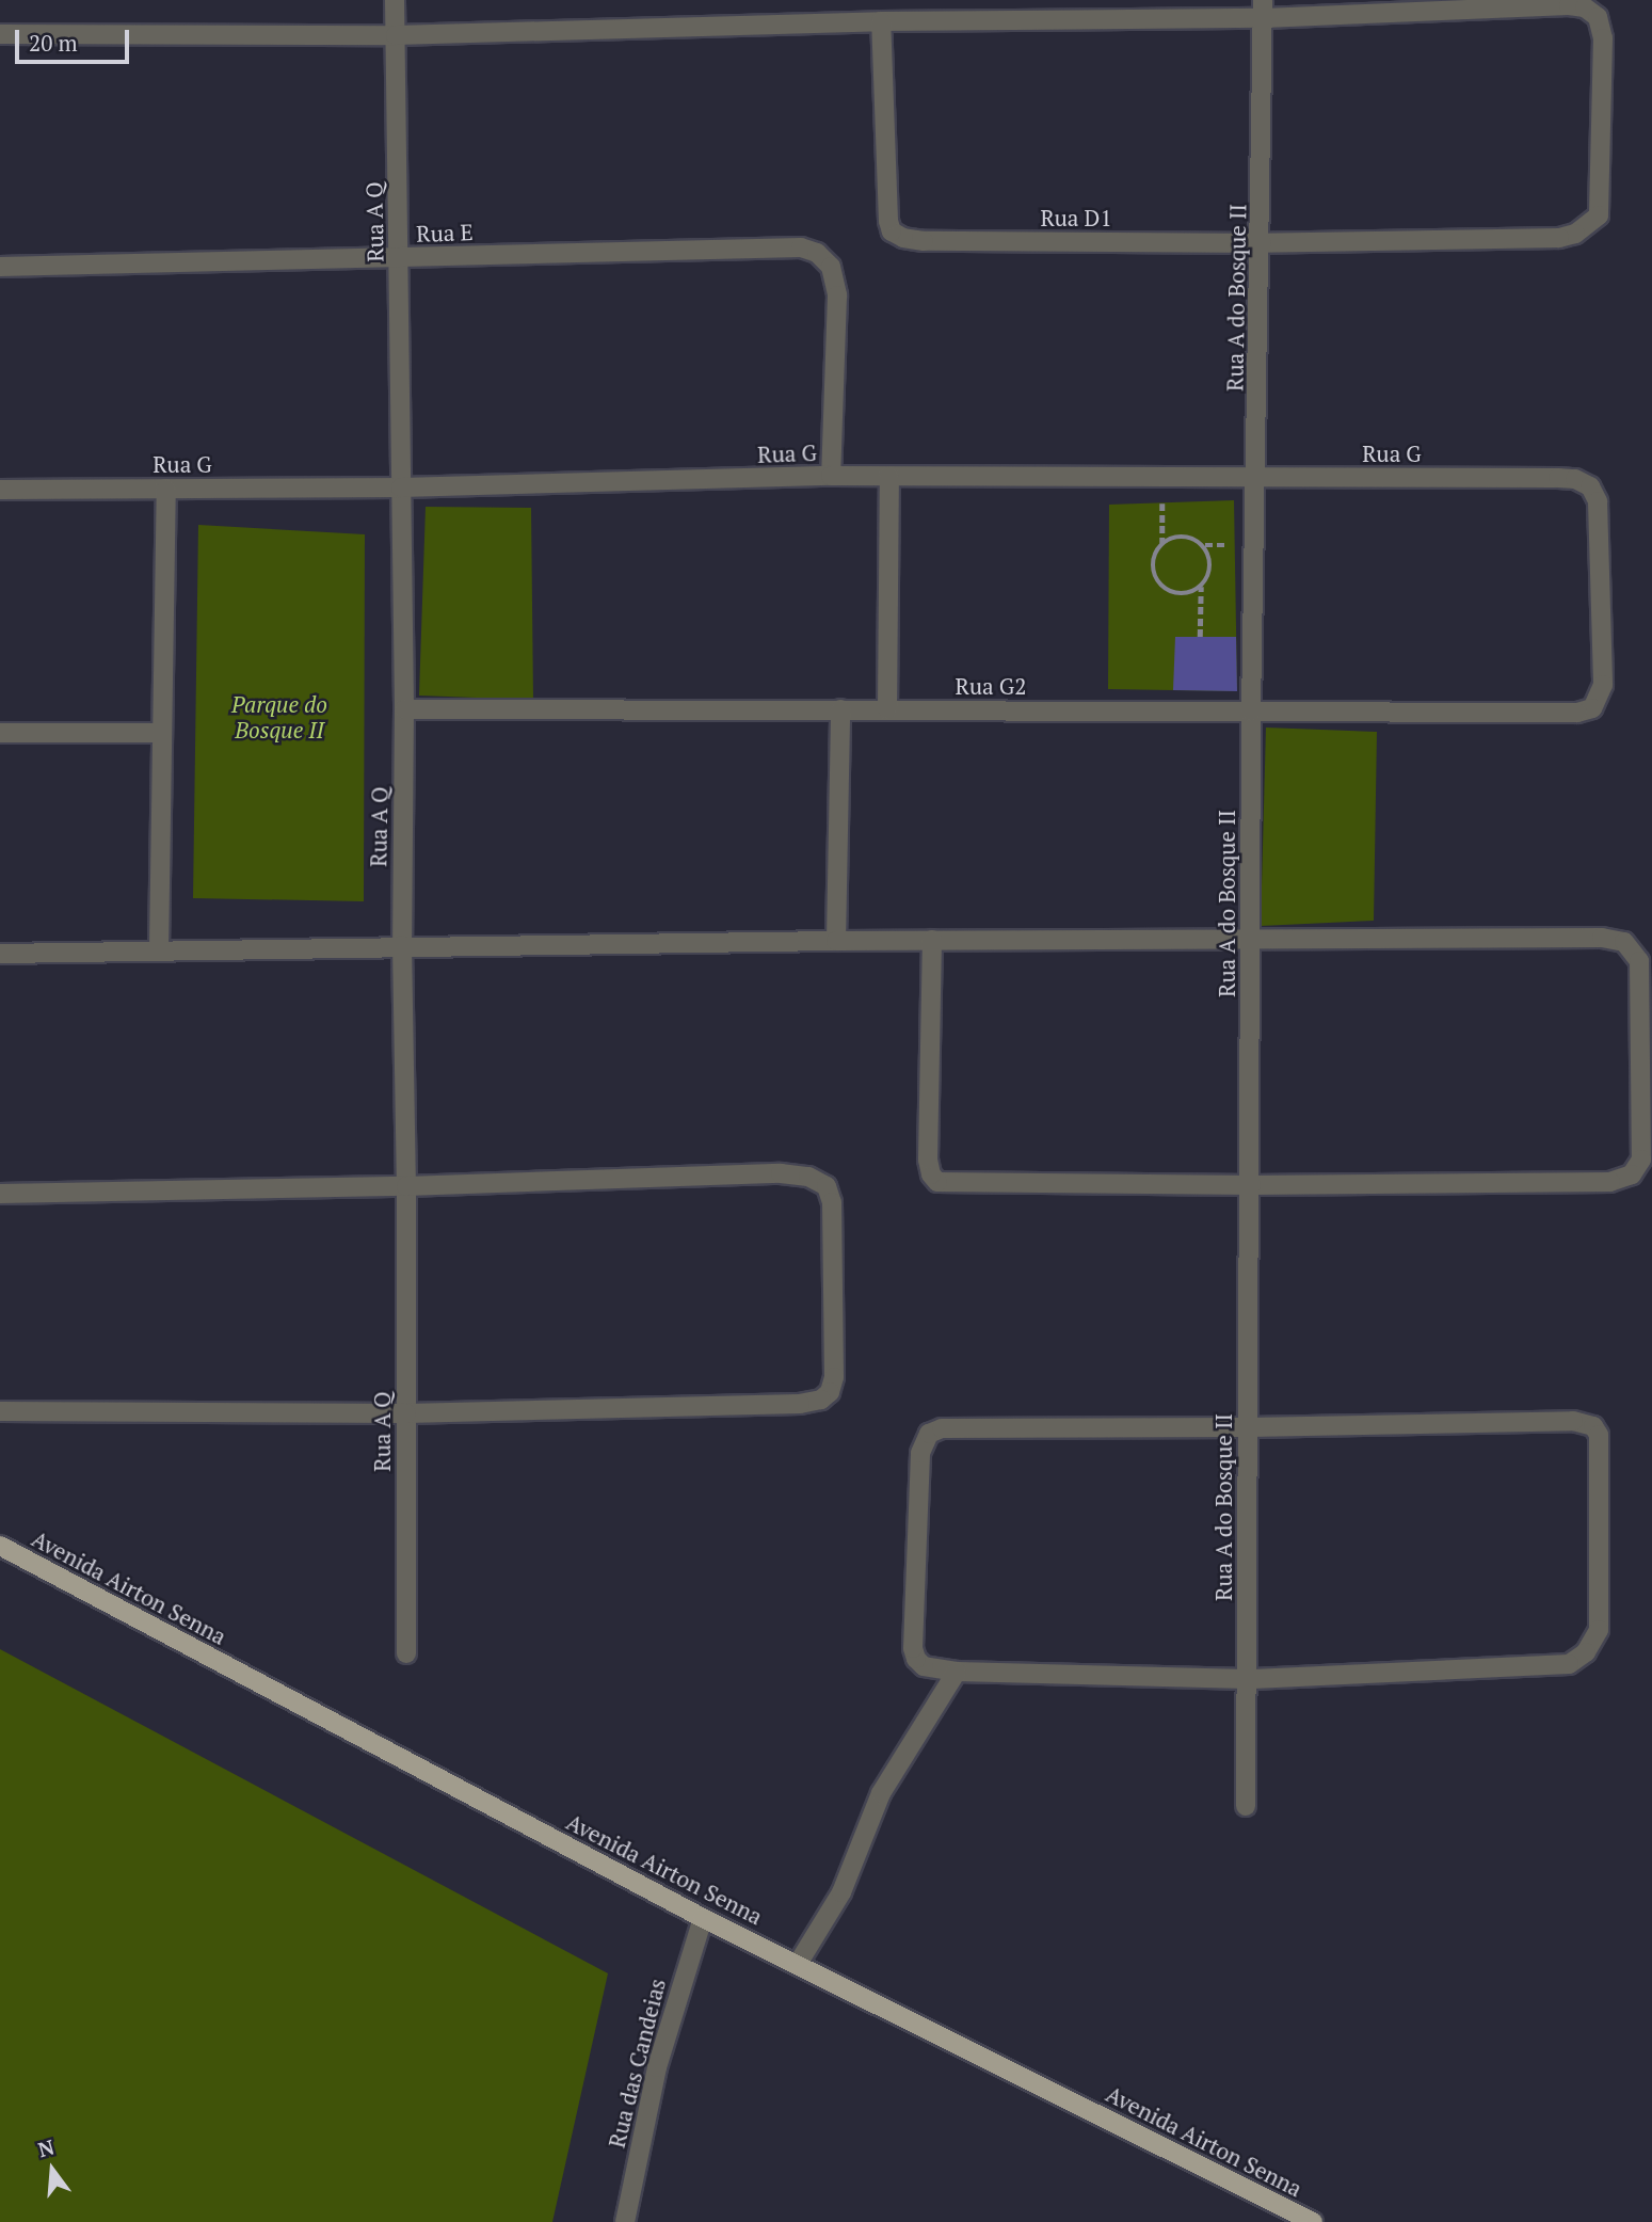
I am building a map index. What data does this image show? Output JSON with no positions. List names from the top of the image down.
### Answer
{
  "streets": {
    "main road": ["Avenida Airton Senna"],
    "street": [
      "Rua D1",
      "Rua A Q",
      "Rua E",
      "Rua A do Bosque II",
      "Rua G",
      "Rua G2",
      "Rua das Candeias"
    ]
  },
  "crossings": [
    ["Rua D1", "Rua A do Bosque II"],
    ["Rua A Q", "Rua E"],
    ["Rua A Q", "Rua G"],
    ["Rua A Q", "Rua G2"],
    ["Rua E", "Rua G"],
    ["Rua A do Bosque II", "Rua G"],
    ["Rua A do Bosque II", "Rua G2"],
    ["Rua G", "Rua G2"],
    ["Avenida Airton Senna", "Rua das Candeias"]
  ],
  "parks": ["Parque do Bosque II"],
  "scale_bar": "20 m",
  "north": "top"
}
